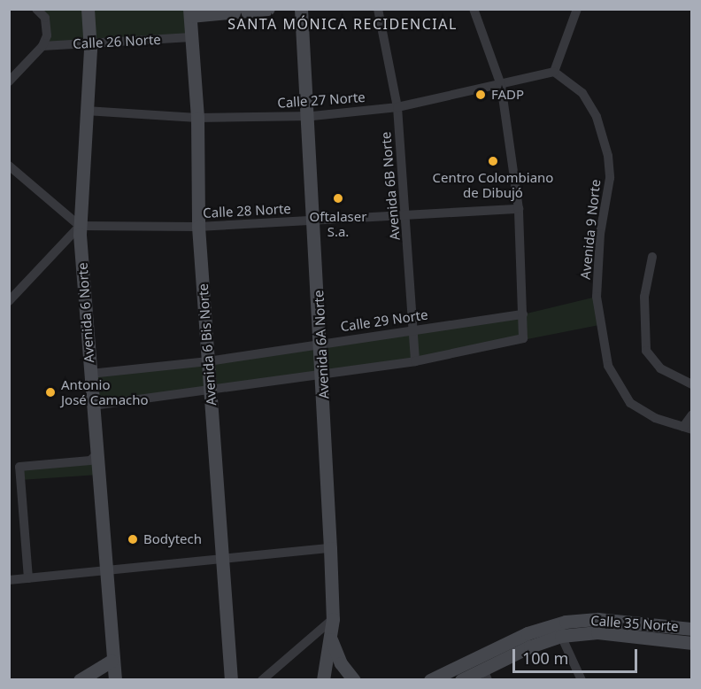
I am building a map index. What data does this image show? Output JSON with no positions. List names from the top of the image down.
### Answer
{
  "streets": {
    "main road": [
      "Avenida 6 Norte",
      "Avenida 6 Bis Norte",
      "Avenida 6A Norte",
      "Calle 35 Norte"
    ],
    "street": [
      "Calle 26 Norte",
      "Calle 27 Norte",
      "Avenida 6B Norte",
      "Calle 28 Norte",
      "Avenida 9 Norte",
      "Calle 29 Norte"
    ]
  },
  "crossings": [
    ["Calle 26 Norte", "Avenida 6 Norte"],
    ["Calle 26 Norte", "Avenida 6 Bis Norte"],
    ["Calle 27 Norte", "Avenida 6B Norte"],
    ["Calle 27 Norte", "Avenida 9 Norte"],
    ["Calle 27 Norte", "Avenida 6 Norte"],
    ["Calle 27 Norte", "Avenida 6 Bis Norte"],
    ["Calle 27 Norte", "Avenida 6A Norte"],
    ["Avenida 6B Norte", "Calle 28 Norte"],
    ["Avenida 6B Norte", "Calle 29 Norte"],
    ["Calle 28 Norte", "Avenida 6 Norte"],
    ["Calle 28 Norte", "Avenida 6 Bis Norte"],
    ["Calle 28 Norte", "Avenida 6A Norte"],
    ["Avenida 6 Norte", "Calle 29 Norte"],
    ["Calle 29 Norte", "Avenida 6 Bis Norte"],
    ["Calle 29 Norte", "Avenida 6A Norte"]
  ],
  "districts": ["SANTA MÓNICA RECIDENCIAL"],
  "places": [
    "FADP",
    "Centro Colombiano de Dibujó",
    "Oftalaser S.a.",
    "Antonio José Camacho",
    "Bodytech"
  ],
  "scale_bar": "100 m"
}
